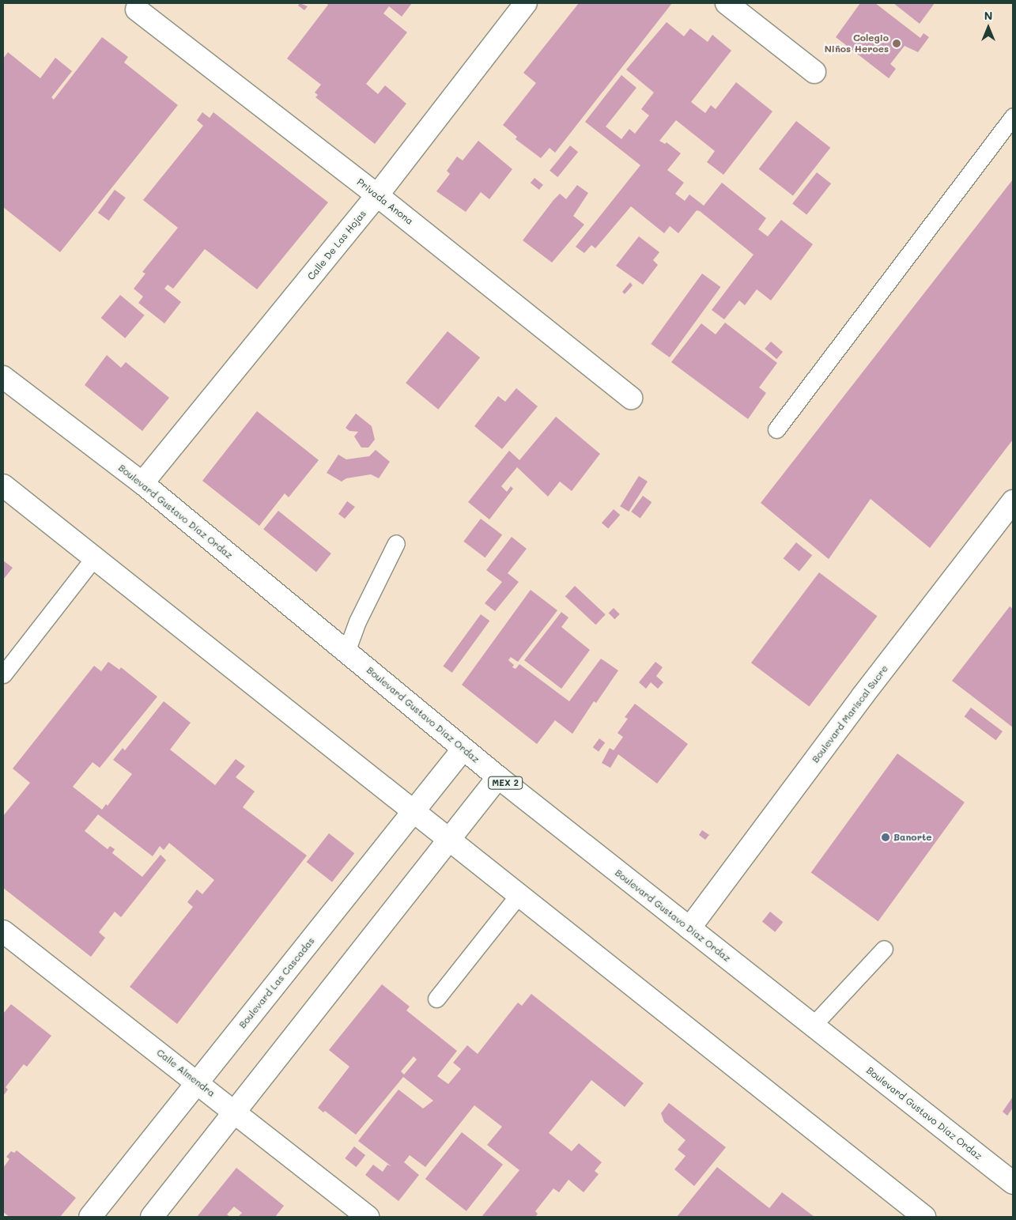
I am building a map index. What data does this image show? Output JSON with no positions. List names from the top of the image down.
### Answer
{
  "streets": {
    "street": [
      "Privada Anona",
      "Calle De Las Hojas",
      "Boulevard Gustavo Díaz Ordaz",
      "Boulevard Mariscal Sucre",
      "MEX 2",
      "Boulevard Las Cascadas",
      "Calle Almendra"
    ]
  },
  "crossings": [
    ["Privada Anona", "Calle De Las Hojas"],
    ["Calle De Las Hojas", "Boulevard Gustavo Díaz Ordaz"],
    ["Boulevard Gustavo Díaz Ordaz", "Boulevard Mariscal Sucre"],
    ["Boulevard Gustavo Díaz Ordaz", "Boulevard Las Cascadas"],
    ["Boulevard Las Cascadas", "Calle Almendra"]
  ],
  "places": ["Colegio Niños Heroes", "Banorte"],
  "north": "top"
}
